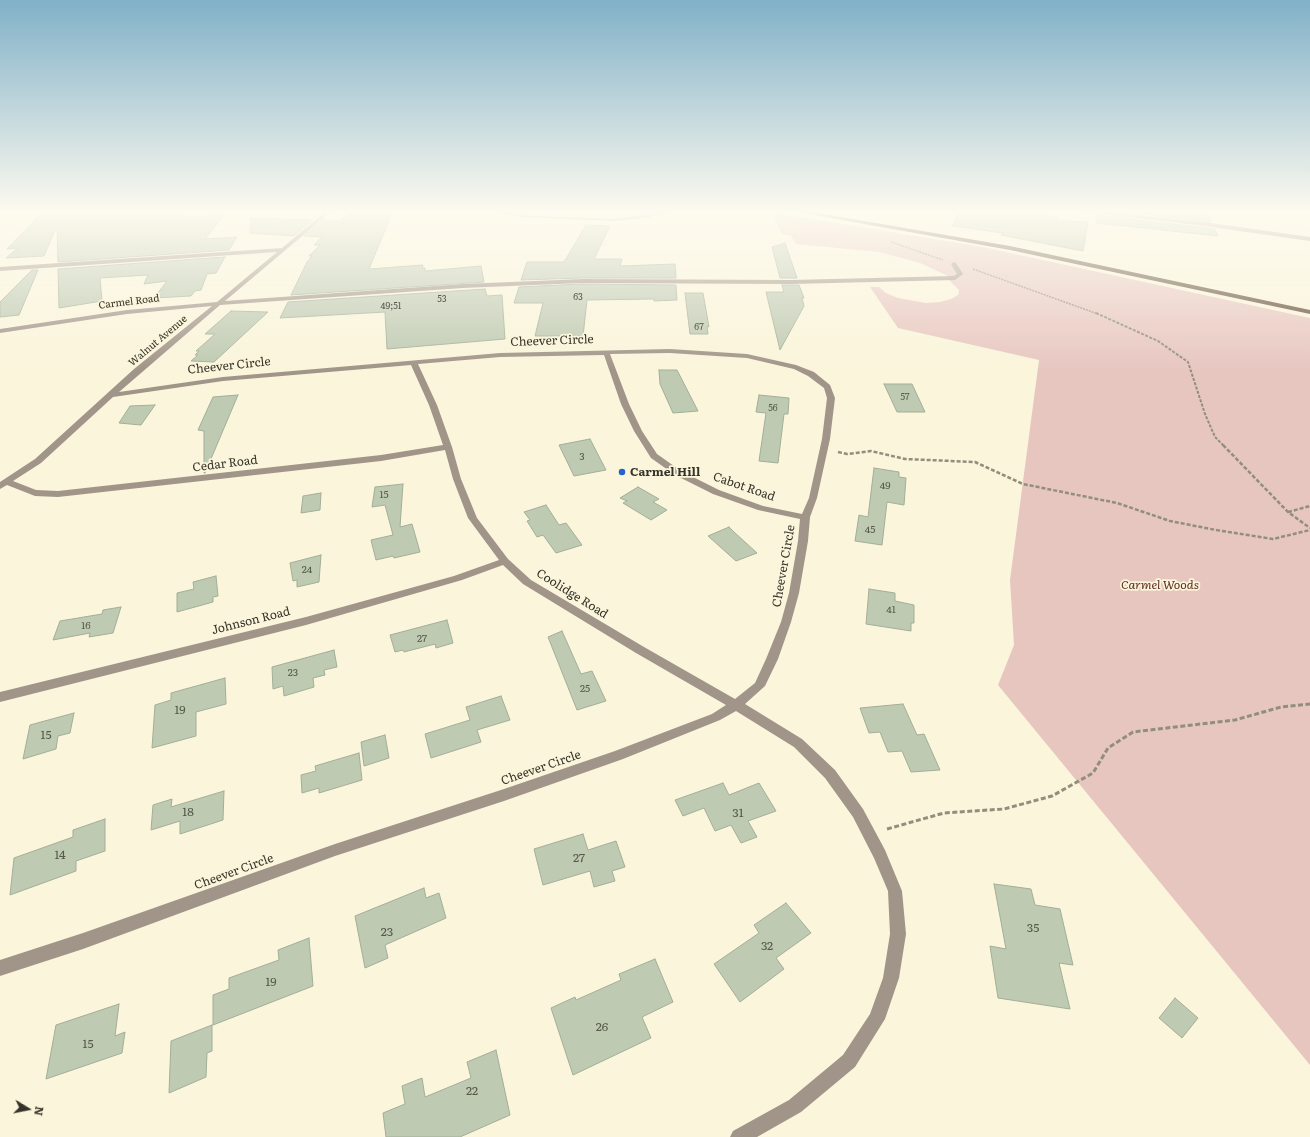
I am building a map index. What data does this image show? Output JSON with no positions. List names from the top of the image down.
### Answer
{
  "streets": {
    "street": [
      "Carmel Road",
      "Walnut Avenue",
      "Cheever Circle",
      "Cedar Road",
      "Cabot Road",
      "Coolidge Road",
      "Johnson Road"
    ]
  },
  "crossings": [
    ["Carmel Road", "Walnut Avenue"],
    ["Walnut Avenue", "Cheever Circle"],
    ["Walnut Avenue", "Cedar Road"],
    ["Cheever Circle", "Cabot Road"],
    ["Cheever Circle", "Coolidge Road"],
    ["Cedar Road", "Coolidge Road"],
    ["Coolidge Road", "Johnson Road"]
  ],
  "parks": ["Carmel Woods"],
  "places": ["Carmel Hill"],
  "house_numbers": [
    "63",
    "53",
    "49;51",
    "67",
    "57",
    "56",
    "3",
    "49",
    "15",
    "45",
    "24",
    "41",
    "16",
    "27",
    "23",
    "25",
    "19",
    "15",
    "18",
    "31",
    "14",
    "27",
    "35",
    "23",
    "32",
    "19",
    "26",
    "15",
    "22"
  ],
  "north": "right"
}
